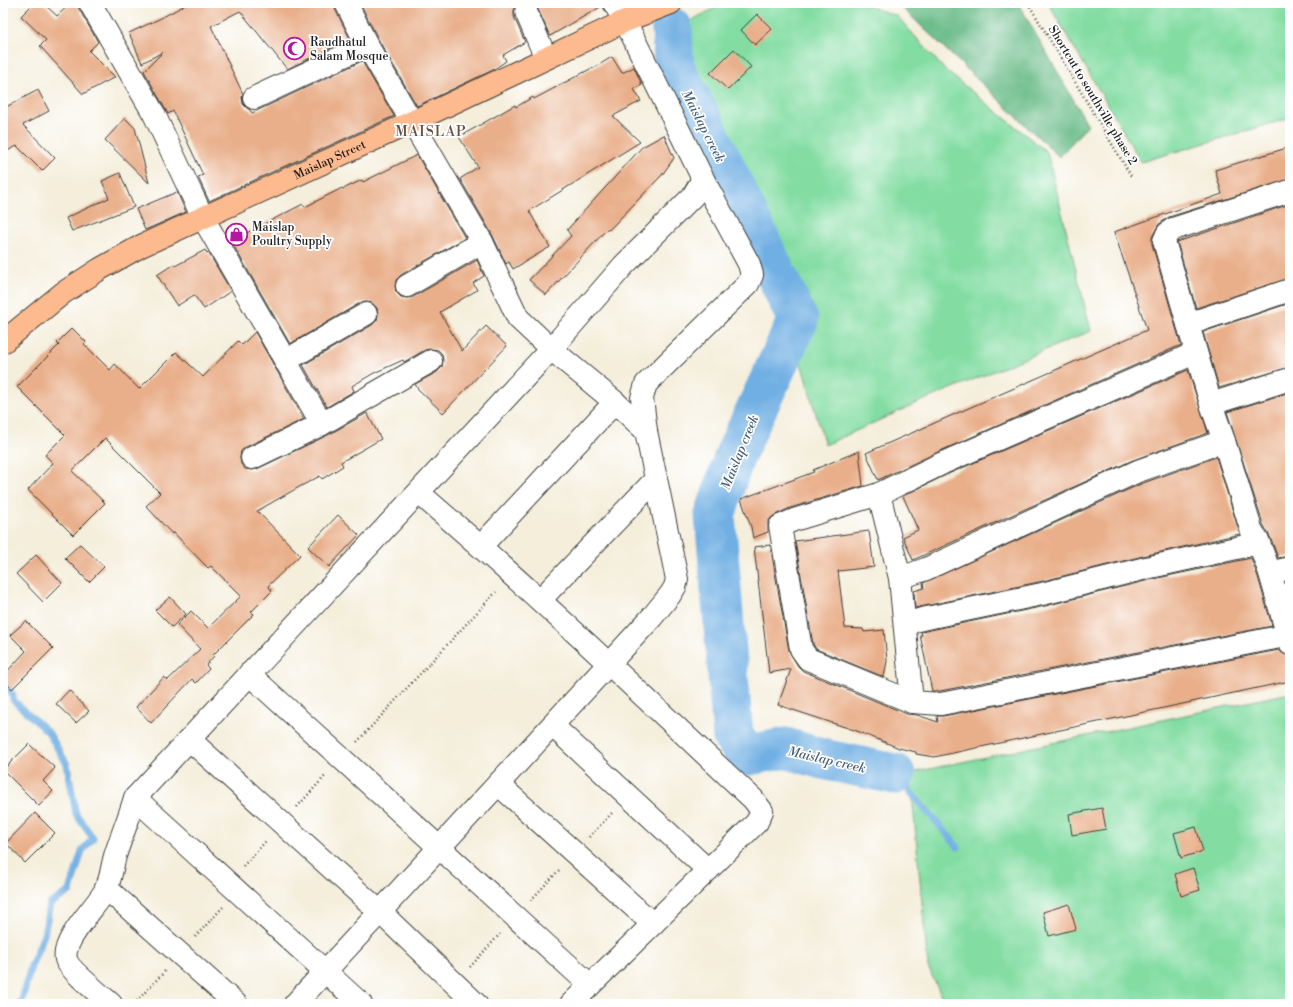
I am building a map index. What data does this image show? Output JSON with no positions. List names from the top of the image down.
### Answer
{
  "streets": {
    "main road": ["Maislap Street"],
    "path": ["Shortcut to southville phase 2"]
  },
  "districts": ["MAISLAP"],
  "water": ["Maislap creek"],
  "places": {
    "mosque": ["Raudhatul Salam Mosque"],
    "shop": ["Maislap Poultry Supply"]
  }
}
